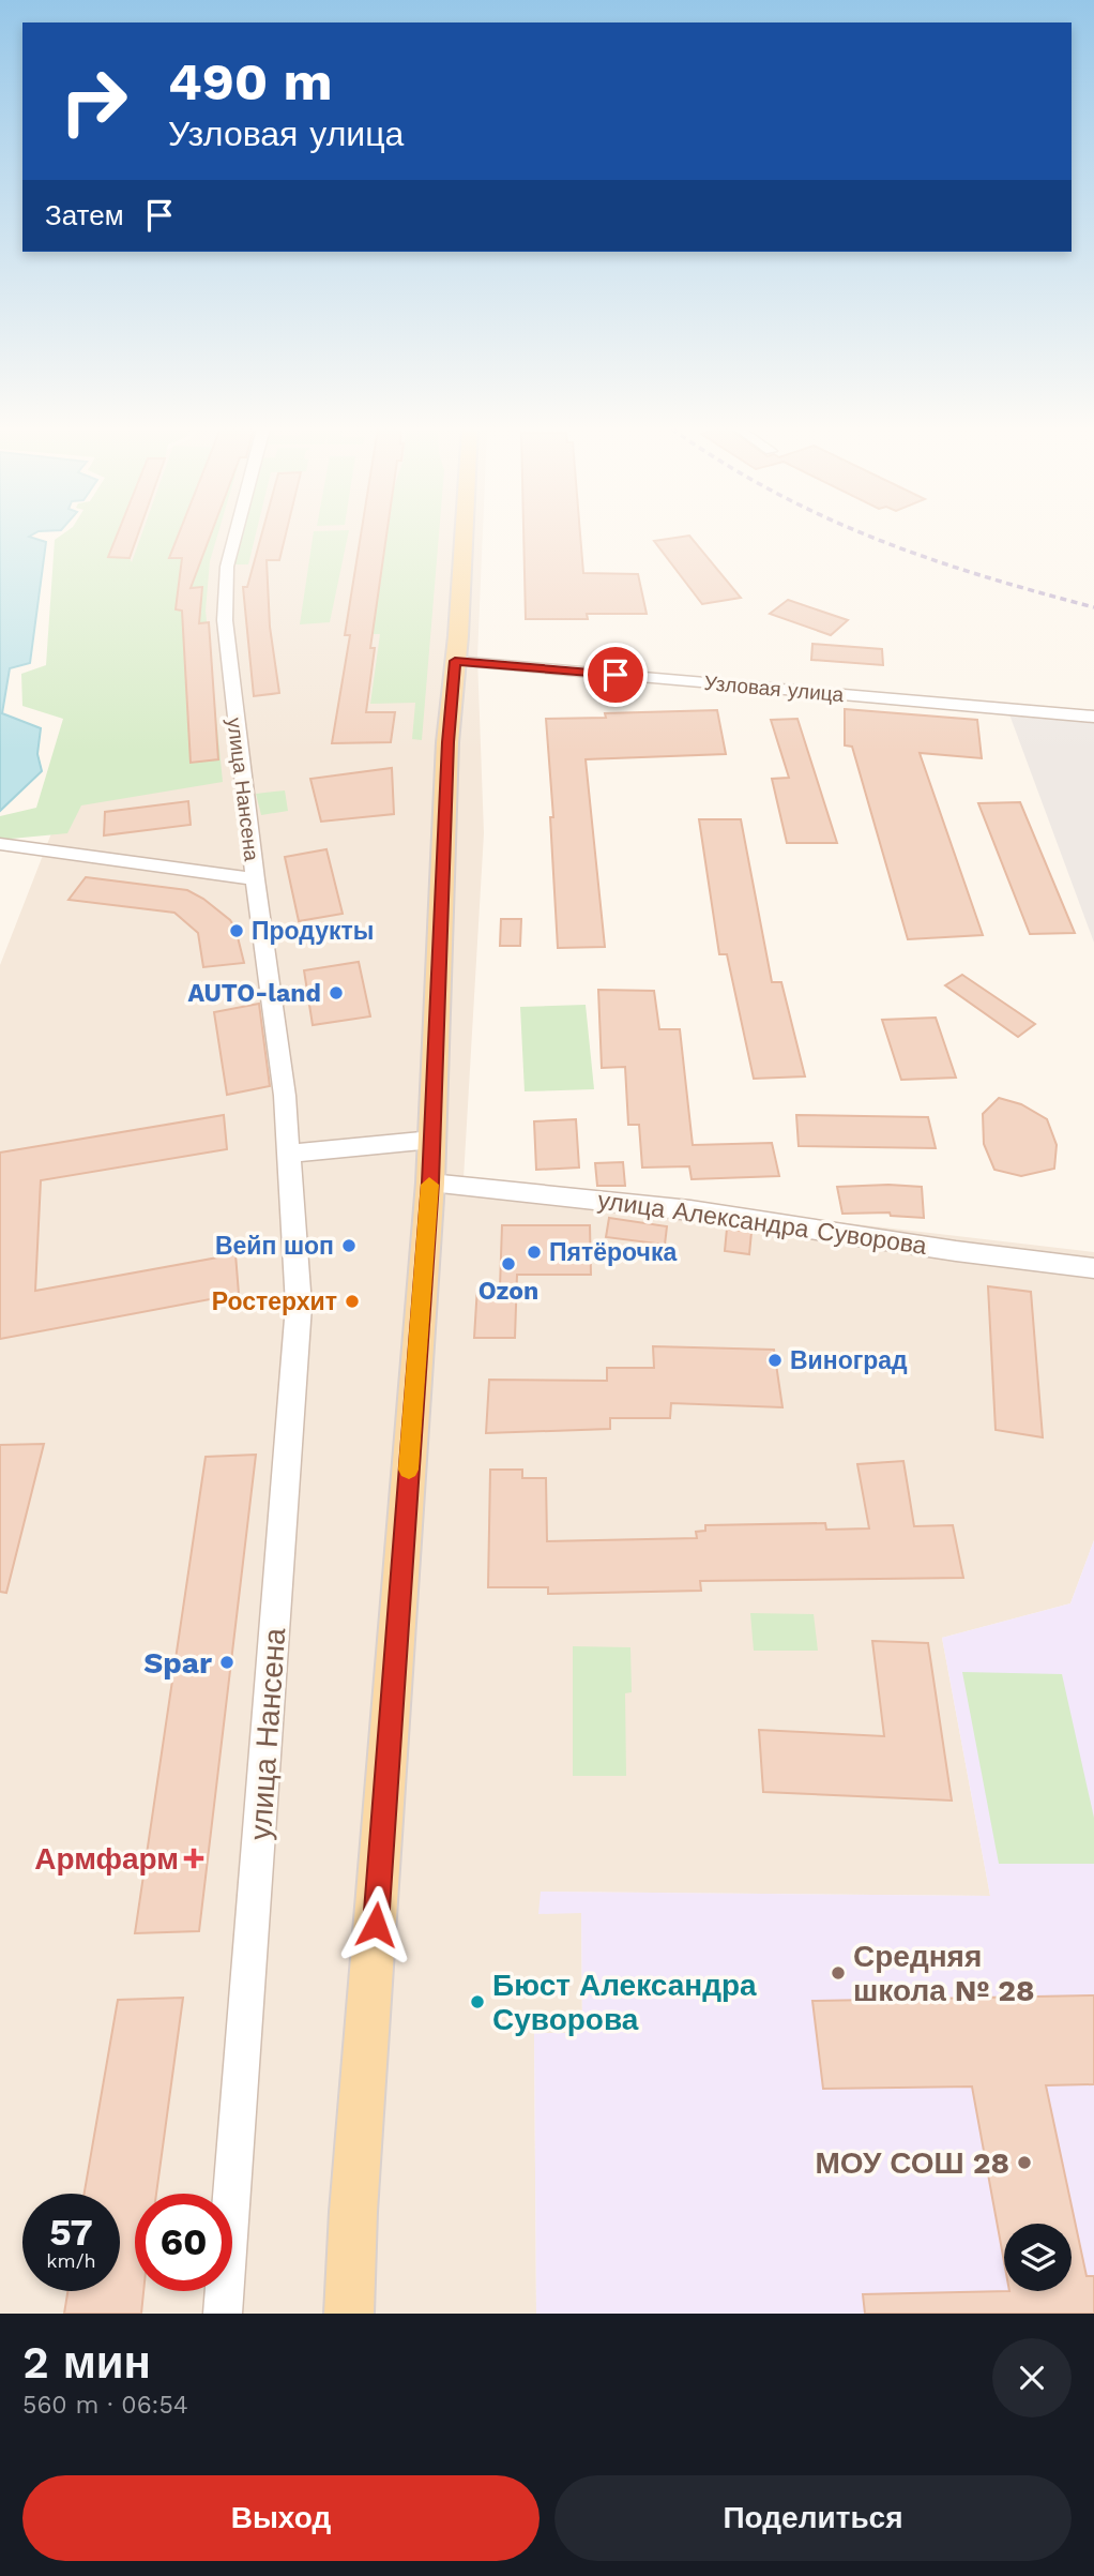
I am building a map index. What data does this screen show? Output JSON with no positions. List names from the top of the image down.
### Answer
{
  "streets": {
    "street": ["Узловая улица", "улица Нансена", "улица Александра Суворова"]
  },
  "places": {
    "other": [
      "Продукты",
      "AUTO-land",
      "Вейп шоп",
      "Пятёрочка",
      "Ozon",
      "Ростерхит",
      "Виноград",
      "Spar",
      "Средняя школа № 28",
      "Бюст Александра Суворова",
      "МОУ СОШ 28"
    ],
    "health": ["Армфарм"]
  },
  "page": {
    "turn": ["490 m", "Узловая улица"],
    "then": "Затем",
    "speed": "57 km/h",
    "limit": "60",
    "heading": ["2 мин", "560 m · 06:54"],
    "buttons": ["Выход", "Поделиться"]
  }
}
